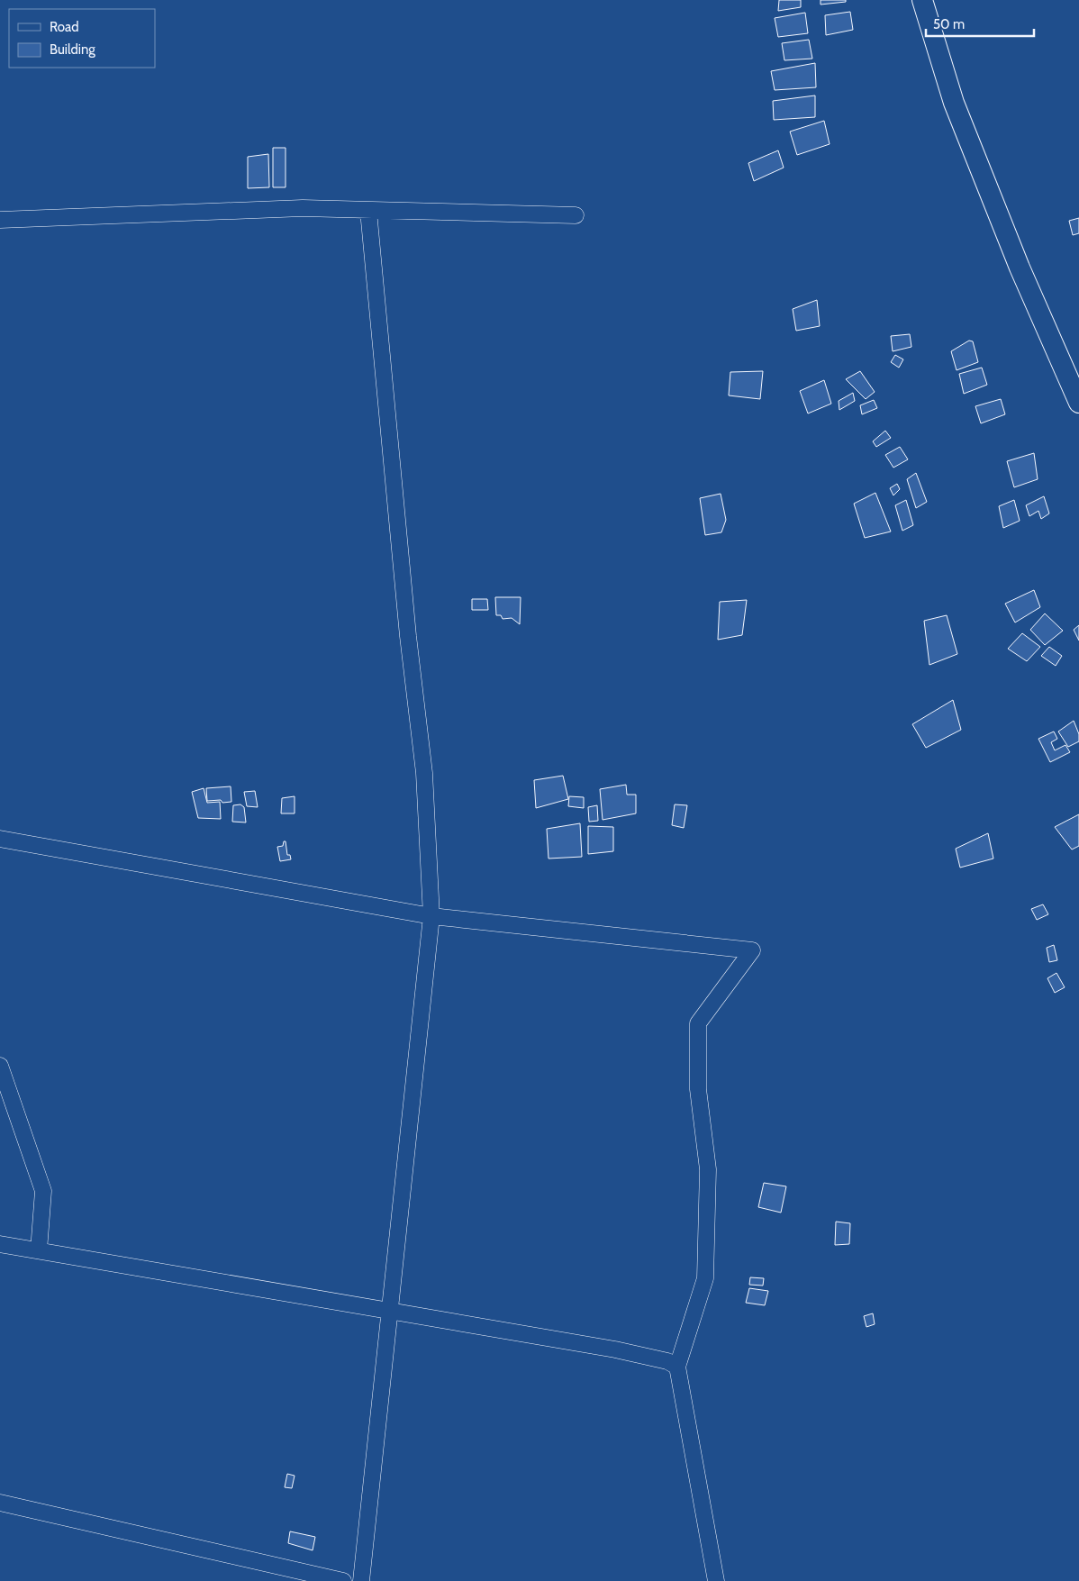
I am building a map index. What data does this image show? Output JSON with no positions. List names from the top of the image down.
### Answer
{
  "legend": ["Road", "Building"],
  "scale_bar": "50 m"
}
